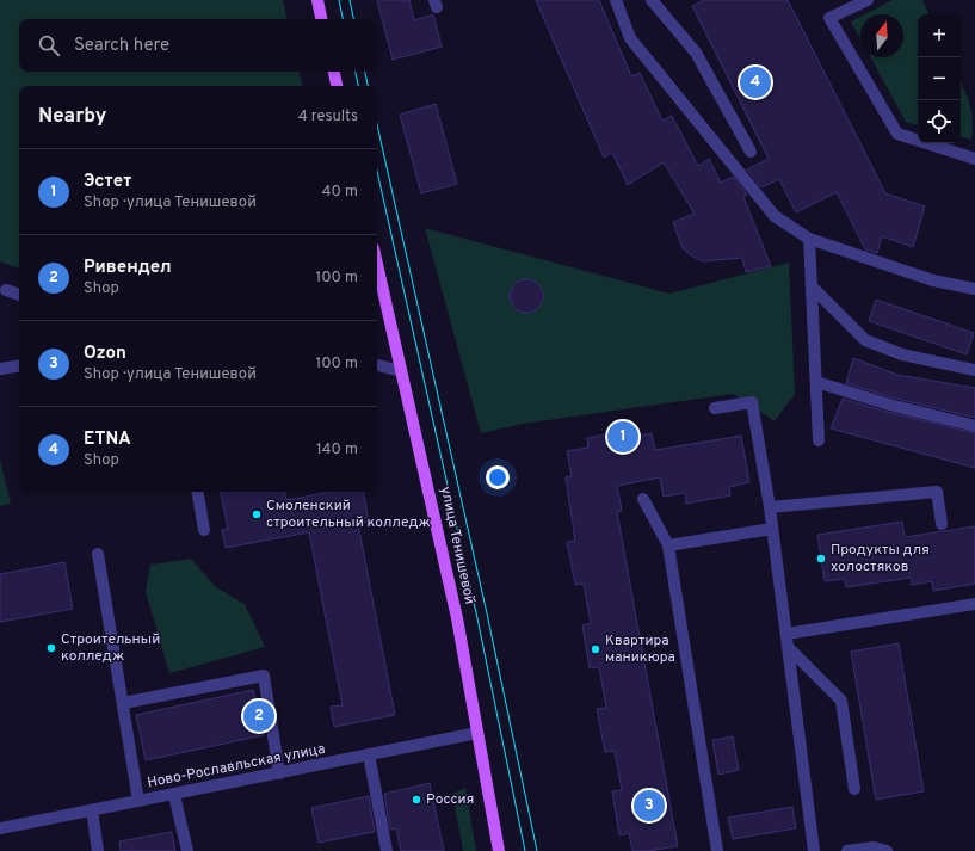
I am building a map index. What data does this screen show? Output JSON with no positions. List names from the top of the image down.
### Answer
{
  "streets": {
    "main road": ["улица Тенишевой"],
    "street": ["Ново-Рославльская улица"]
  },
  "crossings": [
    ["улица Тенишевой", "Ново-Рославльская улица"]
  ],
  "places": [
    "Смоленский строительный колледж",
    "Продукты для холостяков",
    "Строительный колледж",
    "Квартира маникюра",
    "Россия"
  ],
  "north": "top",
  "page": {
    "map_buttons": ["+", "−"],
    "search": "Search here",
    "pins": [
      "4",
      "1",
      "2",
      "3"
    ],
    "heading": ["Nearby", "4 results"],
    "list": [
      {
        "mark": "1",
        "name": "Эстет",
        "note": "Shop · улица Тенишевой",
        "value": "40 m"
      },
      {
        "mark": "2",
        "name": "Ривендел",
        "note": "Shop",
        "value": "100 m"
      },
      {
        "mark": "3",
        "name": "Ozon",
        "note": "Shop · улица Тенишевой",
        "value": "100 m"
      },
      {
        "mark": "4",
        "name": "ETNA",
        "note": "Shop",
        "value": "140 m"
      }
    ]
  }
}
